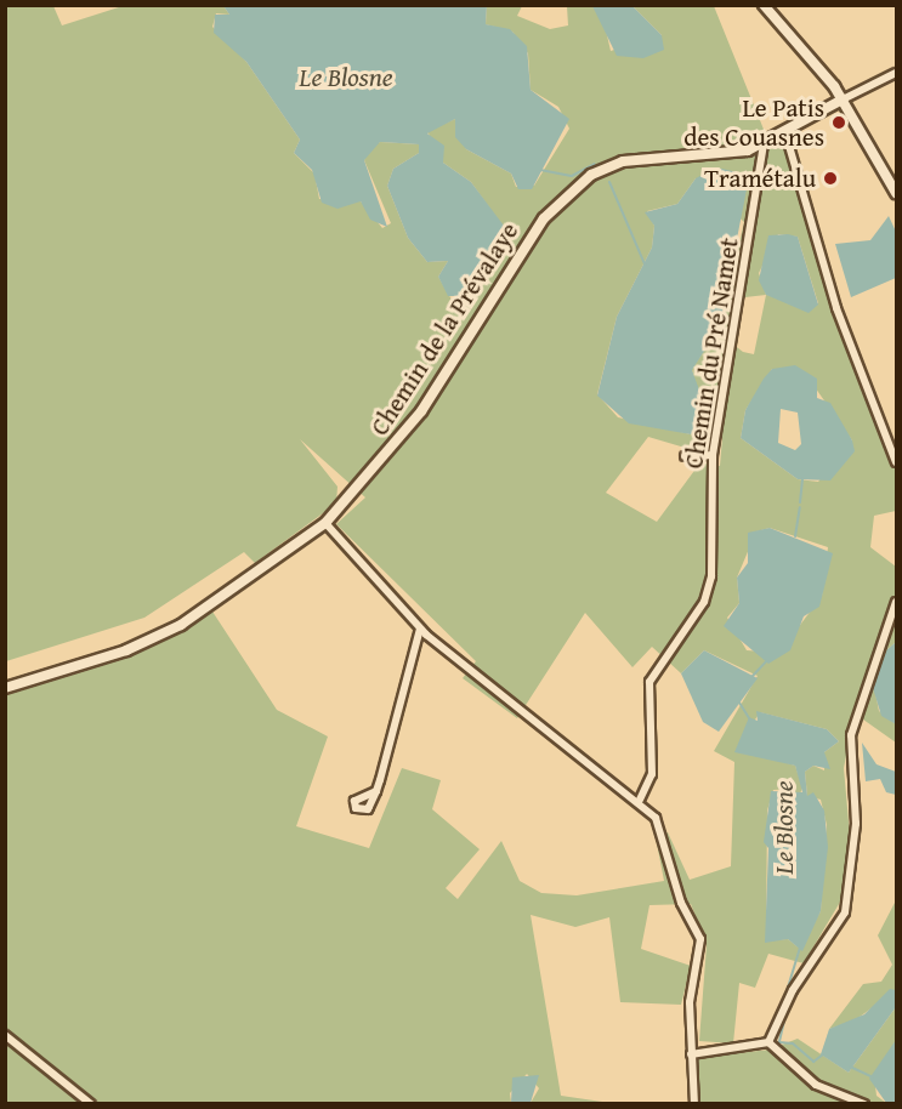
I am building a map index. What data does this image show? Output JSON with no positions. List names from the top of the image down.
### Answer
{
  "streets": {
    "street": ["Chemin de la Prévalaye", "Chemin du Pré Namet"]
  },
  "crossings": [
    ["Chemin de la Prévalaye", "Chemin du Pré Namet"]
  ],
  "water": ["Le Blosne"],
  "places": ["Le Patis des Couasnes", "Tramétalu"]
}
